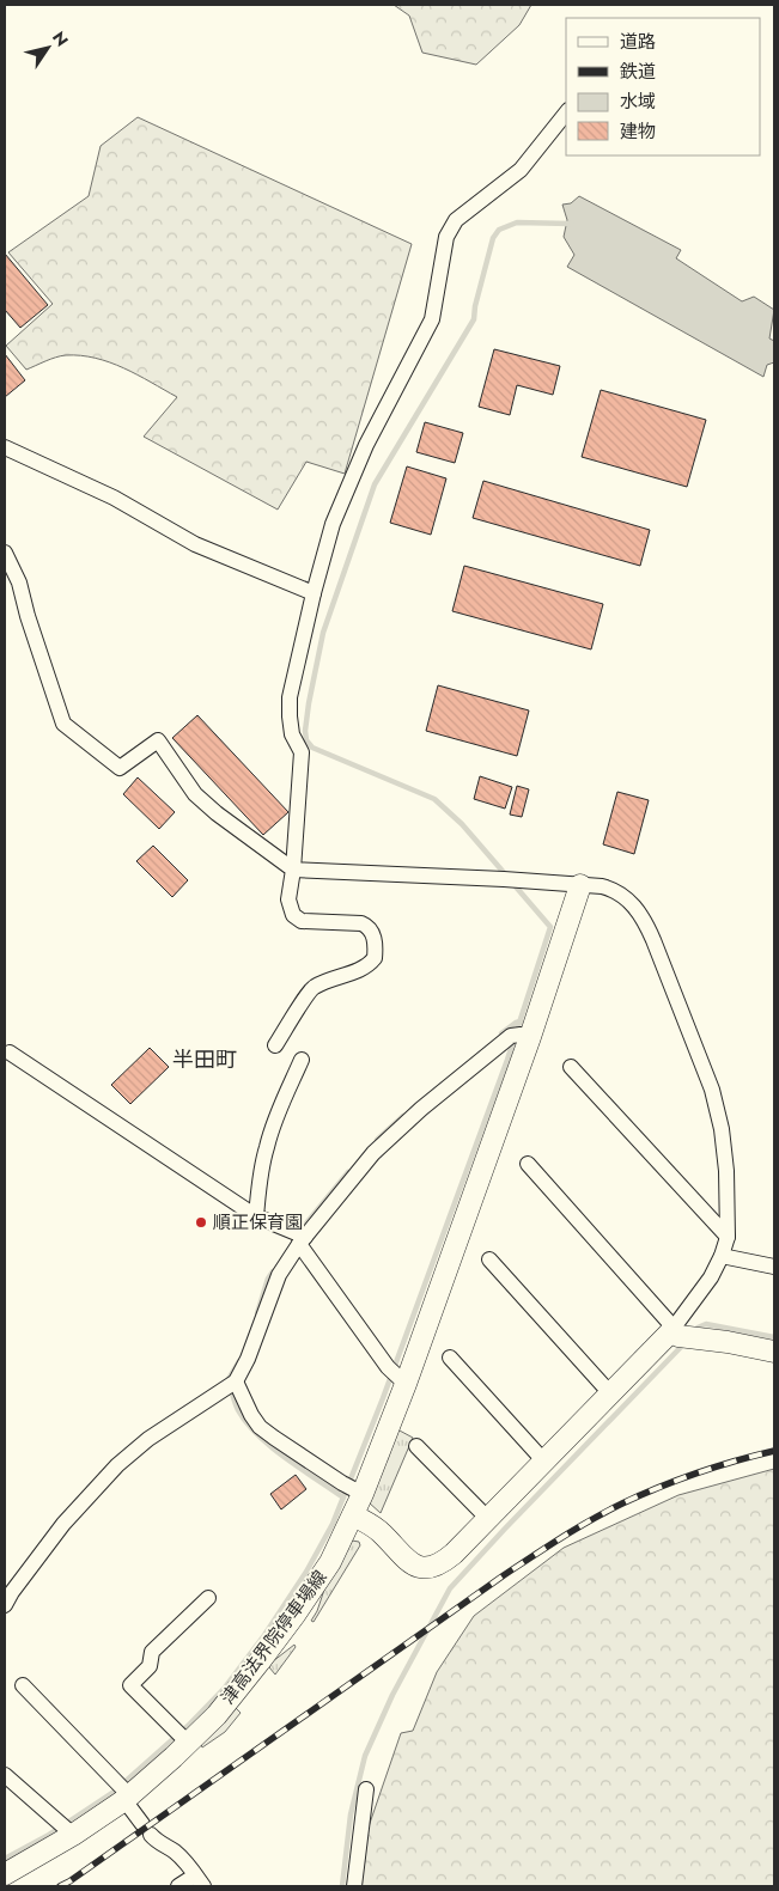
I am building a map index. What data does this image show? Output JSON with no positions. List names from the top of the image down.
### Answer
{
  "streets": {
    "main road": ["津高法界院停車場線"]
  },
  "districts": ["半田町"],
  "places": ["順正保育園"],
  "legend": [
    "道路",
    "鉄道",
    "水域",
    "建物"
  ],
  "north": "top right"
}
